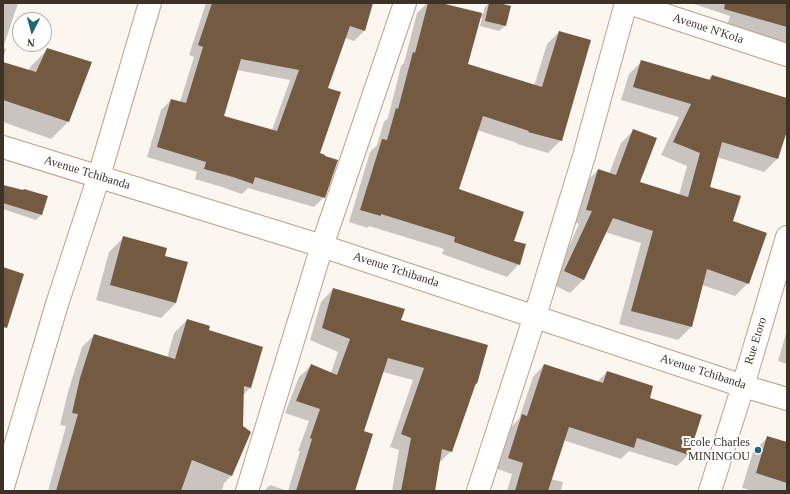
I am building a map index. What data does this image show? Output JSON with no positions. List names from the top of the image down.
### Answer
{
  "streets": {
    "street": ["Avenue N'Kola", "Avenue Tchibanda", "Rue Etoro"]
  },
  "crossings": [
    ["Avenue Tchibanda", "Rue Etoro"]
  ],
  "places": ["Ecole Charles MININGOU"],
  "north": "bottom"
}
